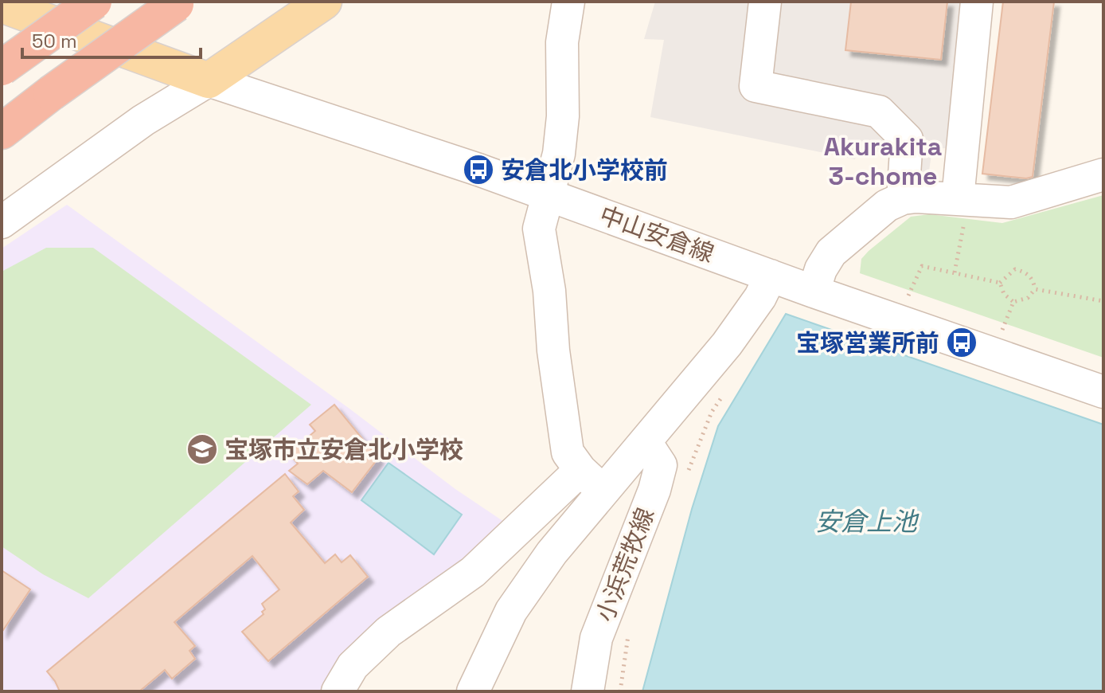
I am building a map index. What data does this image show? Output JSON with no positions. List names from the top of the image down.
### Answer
{
  "streets": {
    "street": ["中山安倉線", "小浜荒牧線"]
  },
  "districts": ["Akurakita 3-chome"],
  "water": ["安倉上池"],
  "places": {
    "bus stop": ["安倉北小学校前", "宝塚営業所前"],
    "school or university": ["宝塚市立安倉北小学校"]
  },
  "scale_bar": "50 m"
}
